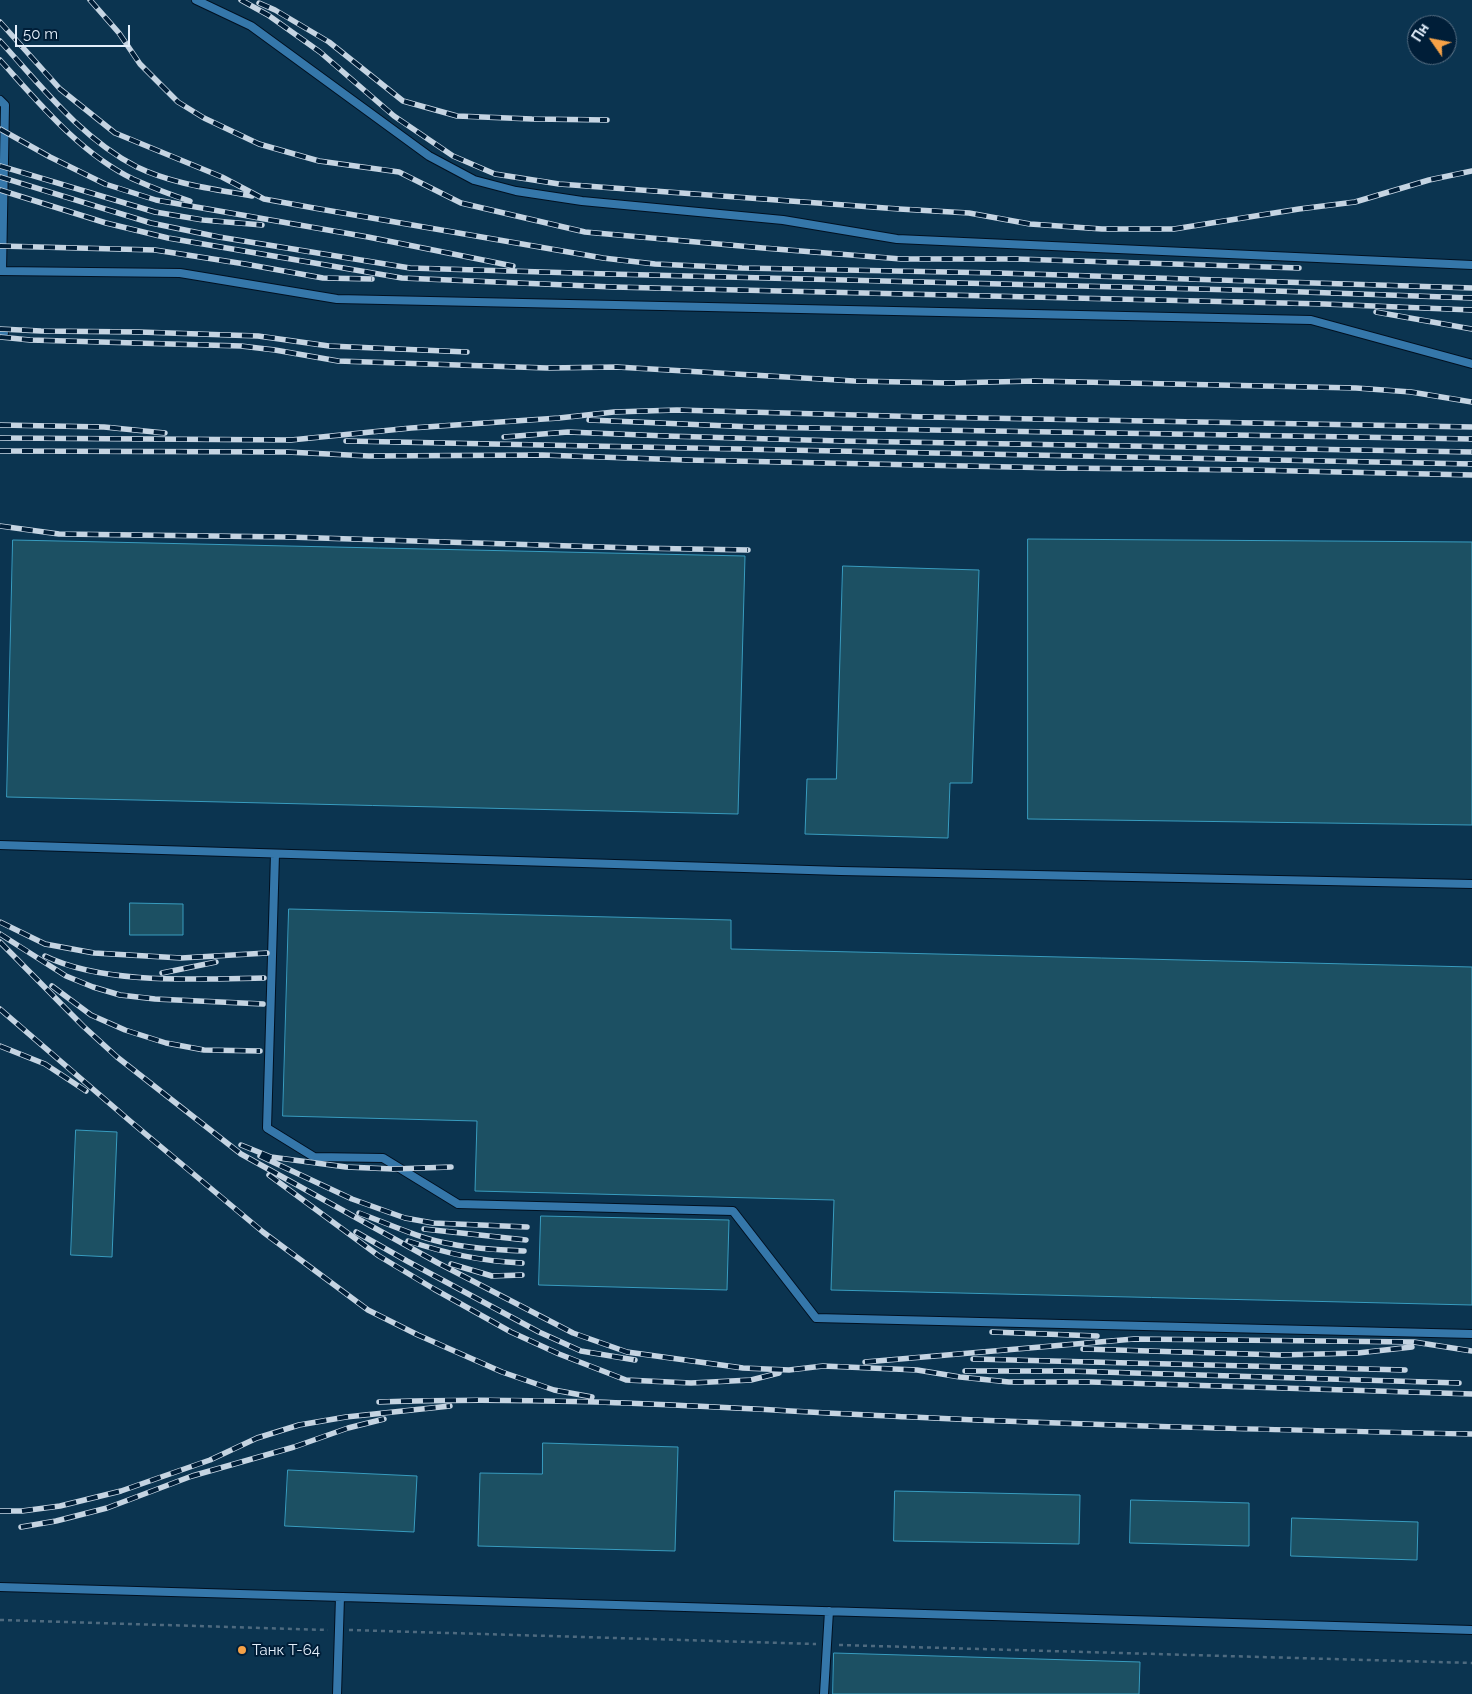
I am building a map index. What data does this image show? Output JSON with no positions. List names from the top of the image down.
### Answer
{
  "places": ["Танк Т-64"],
  "scale_bar": "50 m",
  "north": "top left"
}
